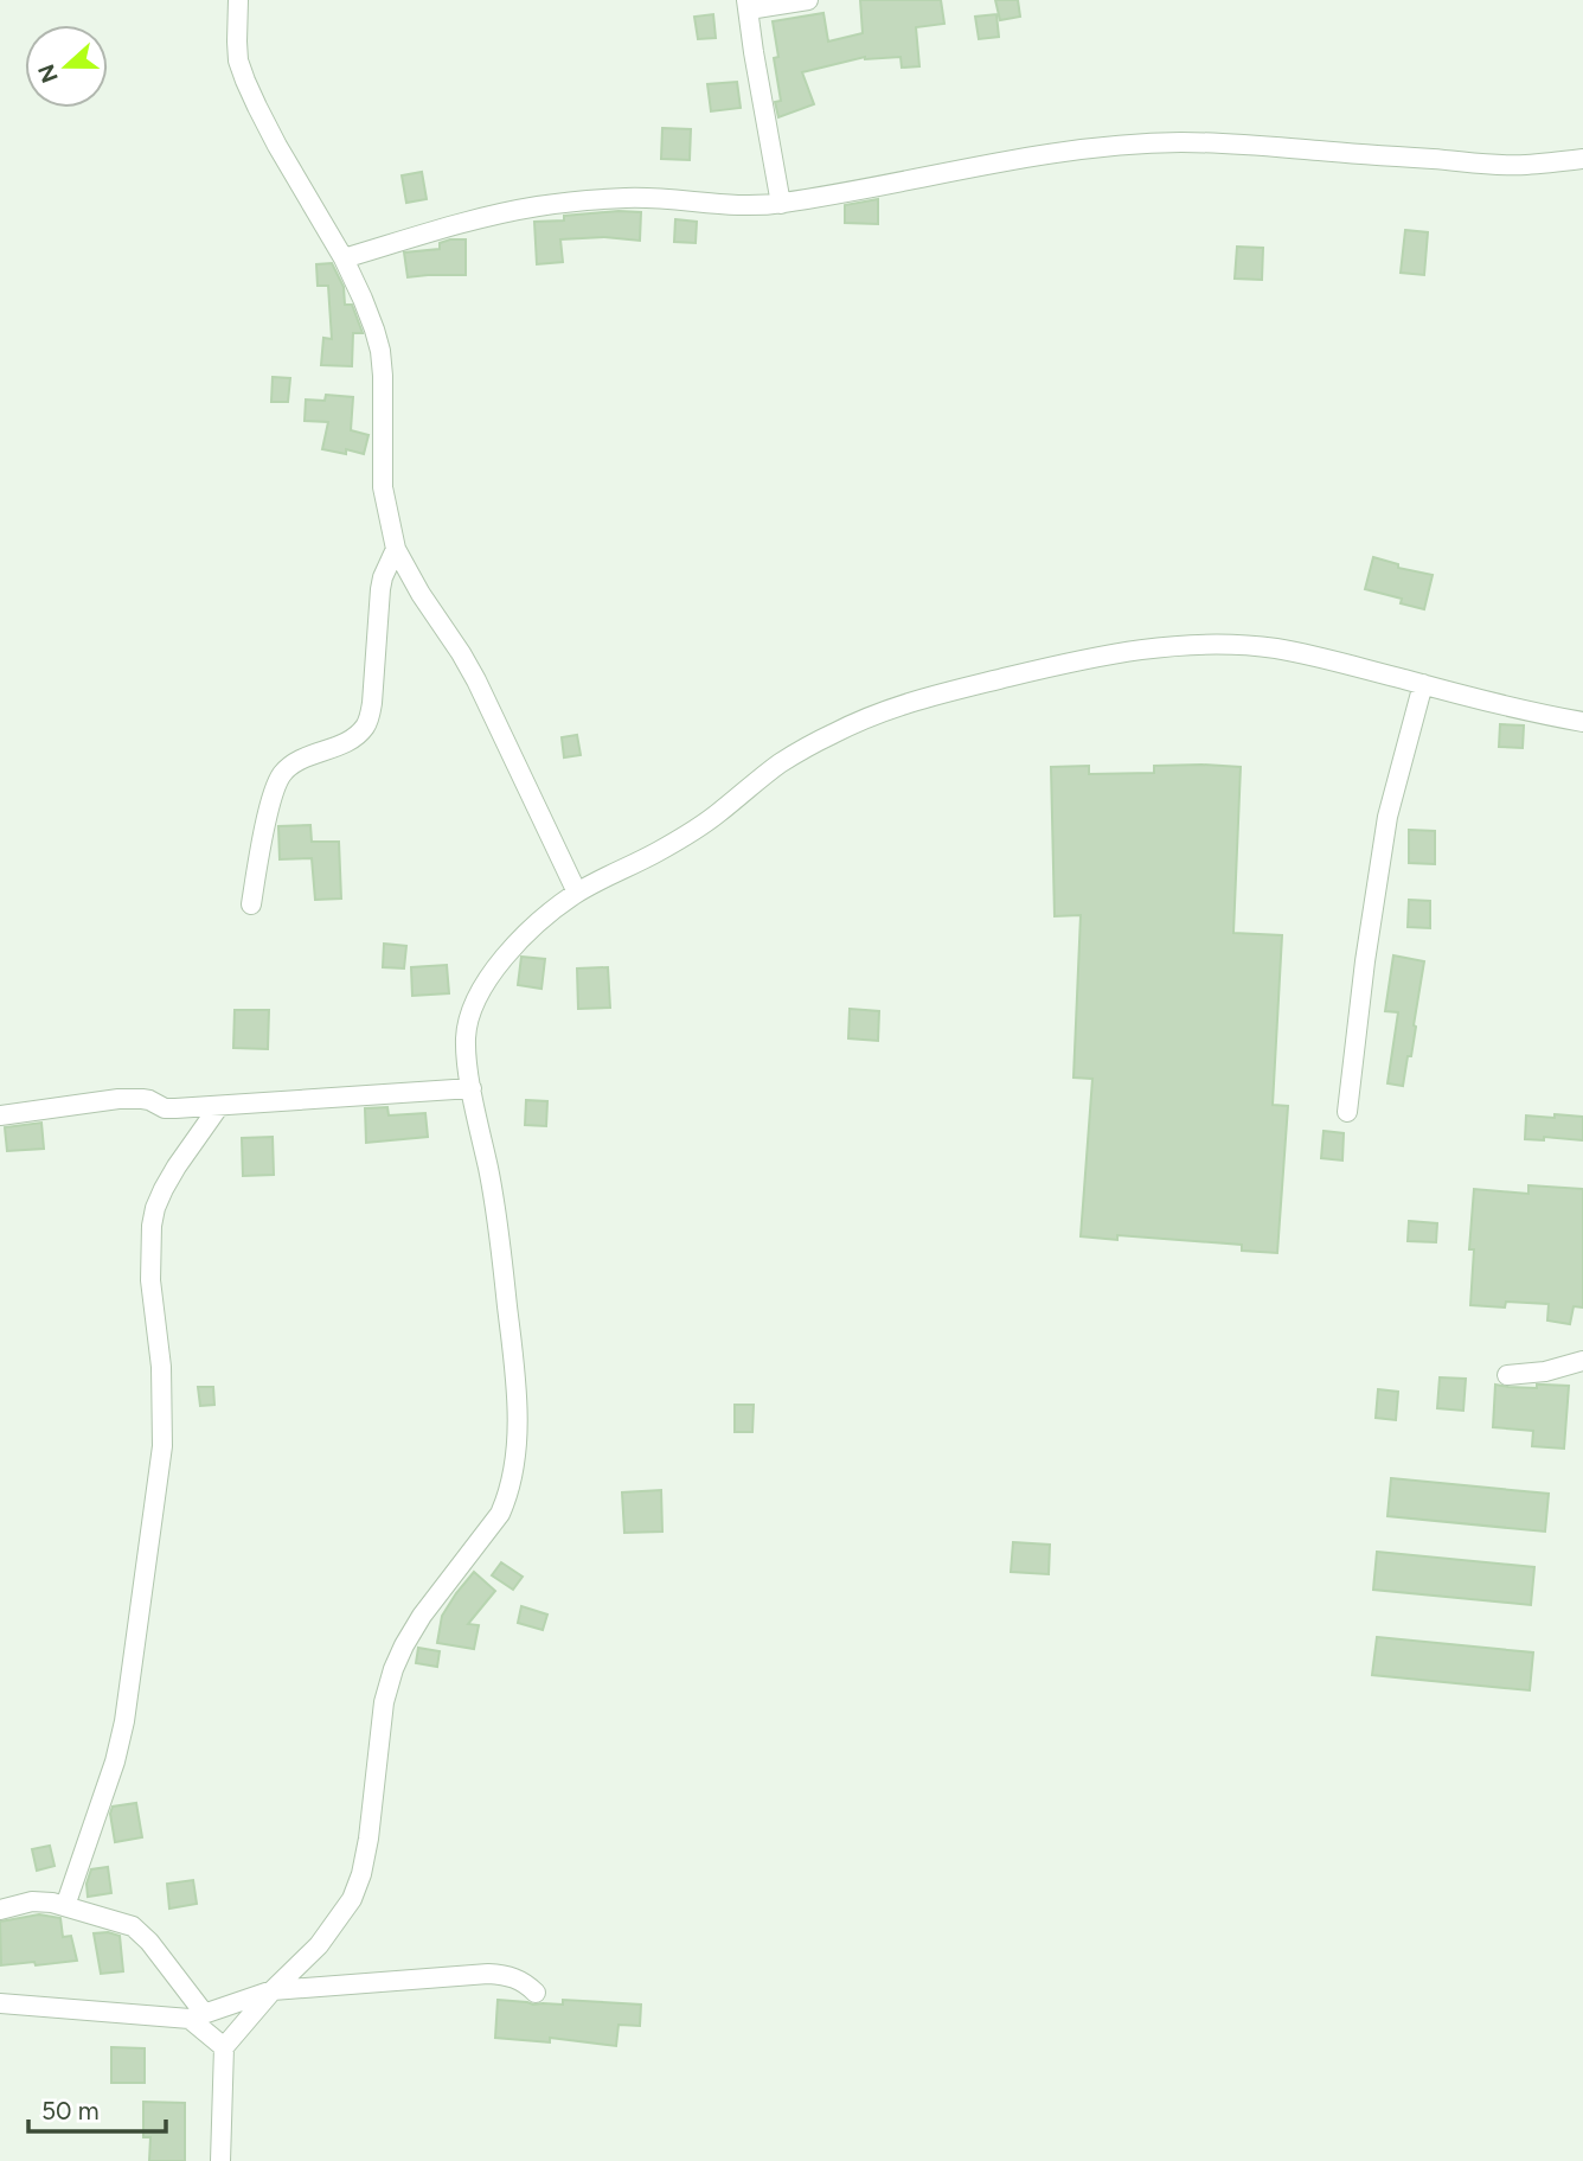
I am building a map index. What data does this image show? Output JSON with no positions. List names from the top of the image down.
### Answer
{
  "scale_bar": "50 m",
  "north": "left"
}
